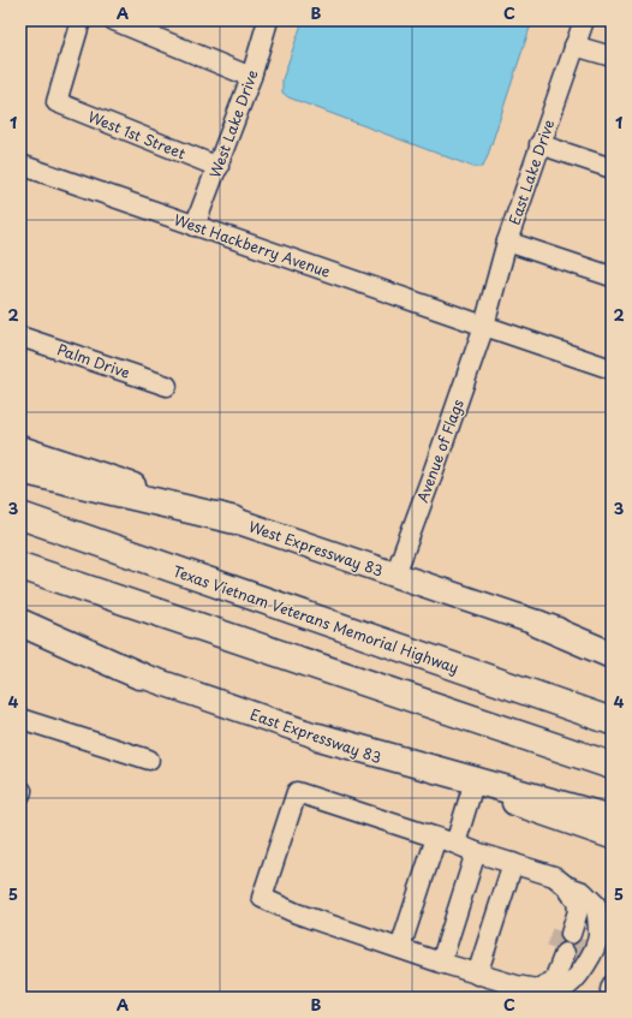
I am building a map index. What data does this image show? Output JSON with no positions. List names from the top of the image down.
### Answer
{
  "streets": {
    "highway": ["Texas Vietnam Veterans Memorial Highway"],
    "main road": ["West Expressway 83", "East Expressway 83"],
    "street": [
      "West Lake Drive",
      "West 1st Street",
      "East Lake Drive",
      "West Hackberry Avenue",
      "Palm Drive",
      "Avenue of Flags"
    ]
  },
  "crossings": [
    ["West Lake Drive", "West 1st Street"],
    ["West Lake Drive", "West Hackberry Avenue"],
    ["East Lake Drive", "West Hackberry Avenue"],
    ["East Lake Drive", "Avenue of Flags"],
    ["West Hackberry Avenue", "Avenue of Flags"],
    ["Avenue of Flags", "West Expressway 83"]
  ],
  "grid": {
    "columns": ["A", "B", "C"],
    "rows": [
      "1",
      "2",
      "3",
      "4",
      "5"
    ]
  }
}
